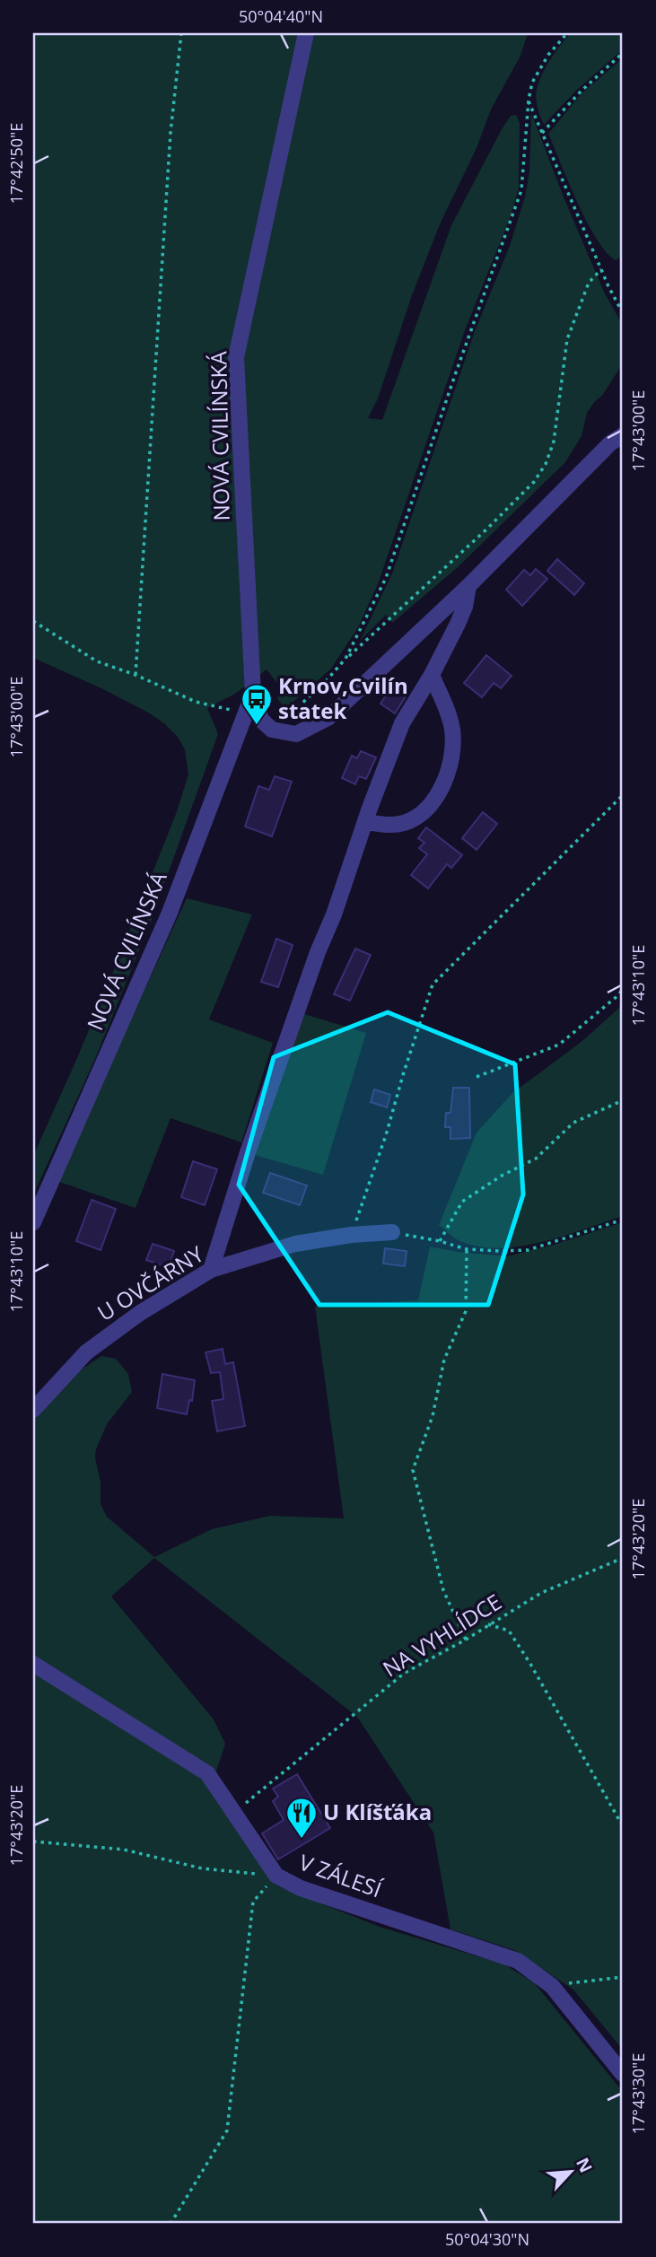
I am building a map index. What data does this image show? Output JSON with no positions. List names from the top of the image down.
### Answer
{
  "streets": {
    "street": ["NOVÁ CVILÍNSKÁ", "U OVČÁRNY", "V ZÁLESÍ"],
    "path": ["NA VYHLÍDCE"]
  },
  "crossings": [
    ["NA VYHLÍDCE", "V ZÁLESÍ"]
  ],
  "places": {
    "bus stop": ["Krnov,Cvilín statek"],
    "restaurant": ["U Klíšťáka"]
  },
  "north": "top right",
  "coordinates": [
    "50°04'40\"N",
    "17°42'50\"E",
    "17°43'00\"E",
    "17°43'10\"E",
    "17°43'20\"E",
    "17°43'30\"E",
    "50°04'30\"N"
  ]
}
